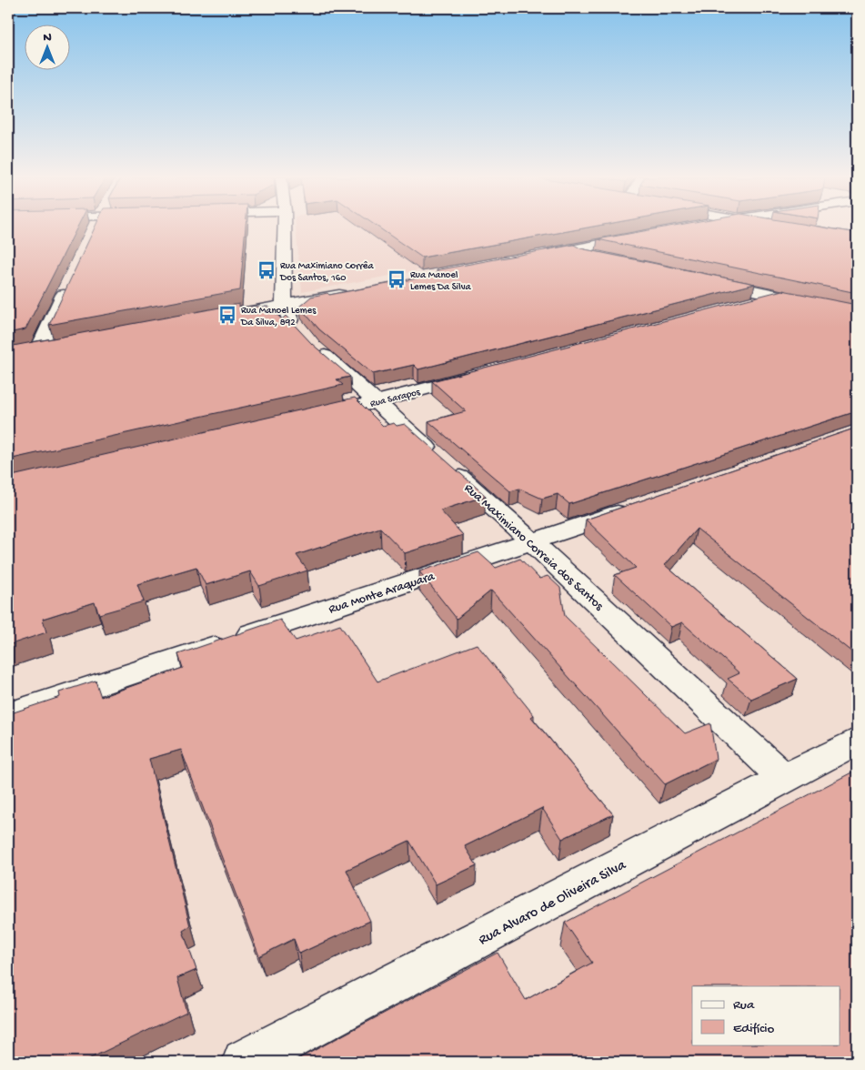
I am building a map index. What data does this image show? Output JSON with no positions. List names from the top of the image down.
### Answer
{
  "streets": {
    "street": [
      "Rua Sarapos",
      "Rua Maximiano Correia dos Santos",
      "Rua Monte Araquara",
      "Rua Alvaro de Oliveira Silva"
    ]
  },
  "crossings": [
    ["Rua Sarapos", "Rua Maximiano Correia dos Santos"],
    ["Rua Maximiano Correia dos Santos", "Rua Monte Araquara"],
    ["Rua Maximiano Correia dos Santos", "Rua Alvaro de Oliveira Silva"]
  ],
  "places": {
    "bus stop": ["Rua Maximiano Corrêa Dos Santos, 160", "Rua Manoel Lemes Da Silva", "Rua Manoel Lemes Da Silva, 892"]
  },
  "legend": ["Rua", "Edifício"],
  "north": "top"
}
